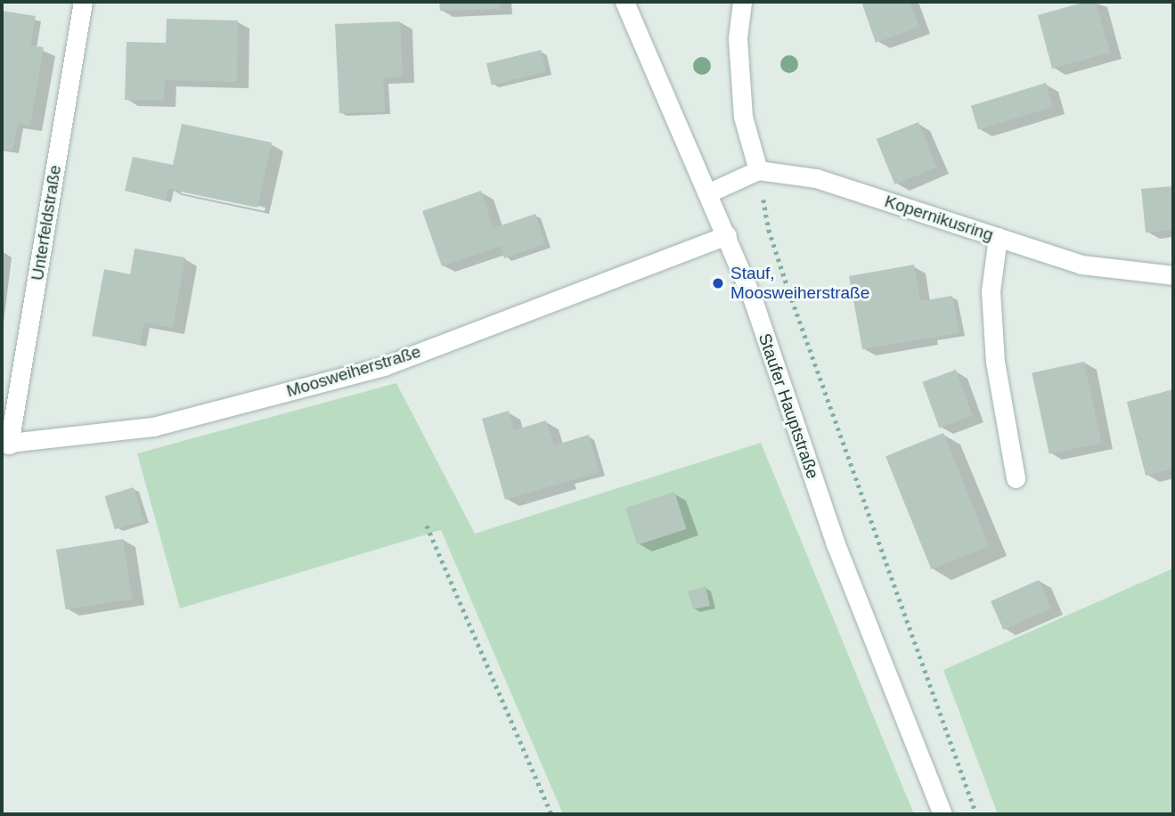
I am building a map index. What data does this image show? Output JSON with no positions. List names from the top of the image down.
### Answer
{
  "streets": {
    "street": [
      "Kopernikusring",
      "Unterfeldstraße",
      "Moosweiherstraße",
      "Staufer Hauptstraße"
    ]
  },
  "crossings": [
    ["Unterfeldstraße", "Moosweiherstraße"],
    ["Moosweiherstraße", "Staufer Hauptstraße"]
  ],
  "places": ["Stauf, Moosweiherstraße"]
}
